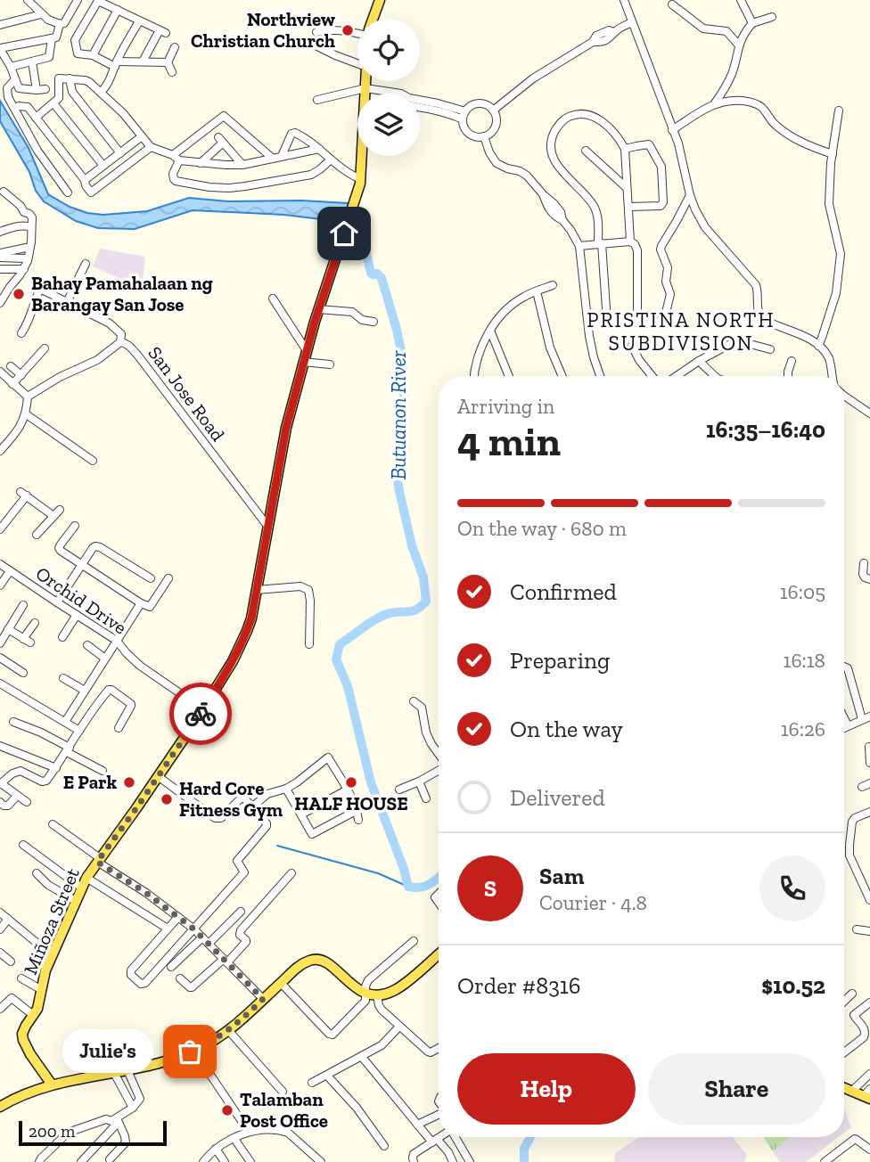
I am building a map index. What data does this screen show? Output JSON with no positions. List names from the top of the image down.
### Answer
{
  "streets": {
    "main road": ["Miñoza Street"],
    "street": ["San Jose Road", "Orchid Drive"]
  },
  "crossings": [
    ["San Jose Road", "Miñoza Street"],
    ["Orchid Drive", "Miñoza Street"]
  ],
  "districts": ["PRISTINA NORTH SUBDIVISION"],
  "water": ["Butuanon River"],
  "places": [
    "Northview Christian Church",
    "Bahay Pamahalaan ng Barangay San Jose",
    "E Park",
    "HALF HOUSE",
    "Hard Core Fitness Gym",
    "Julie's",
    "Talamban Post Office"
  ],
  "scale_bar": "200 m",
  "page": {
    "heading": ["4 min", "Arriving in", "16:35–16:40"],
    "panel": [
      "Sam",
      "Courier · 4.8",
      "Order #8316",
      "$10.52"
    ],
    "bar": "On the way · 680 m",
    "list": [
      ["Confirmed", "16:05"],
      ["Preparing", "16:18"],
      ["On the way", "16:26"],
      "Delivered"
    ],
    "round": "S",
    "bubble": "Julie's",
    "buttons": ["Help", "Share"],
    "scale": "200 m"
  }
}
